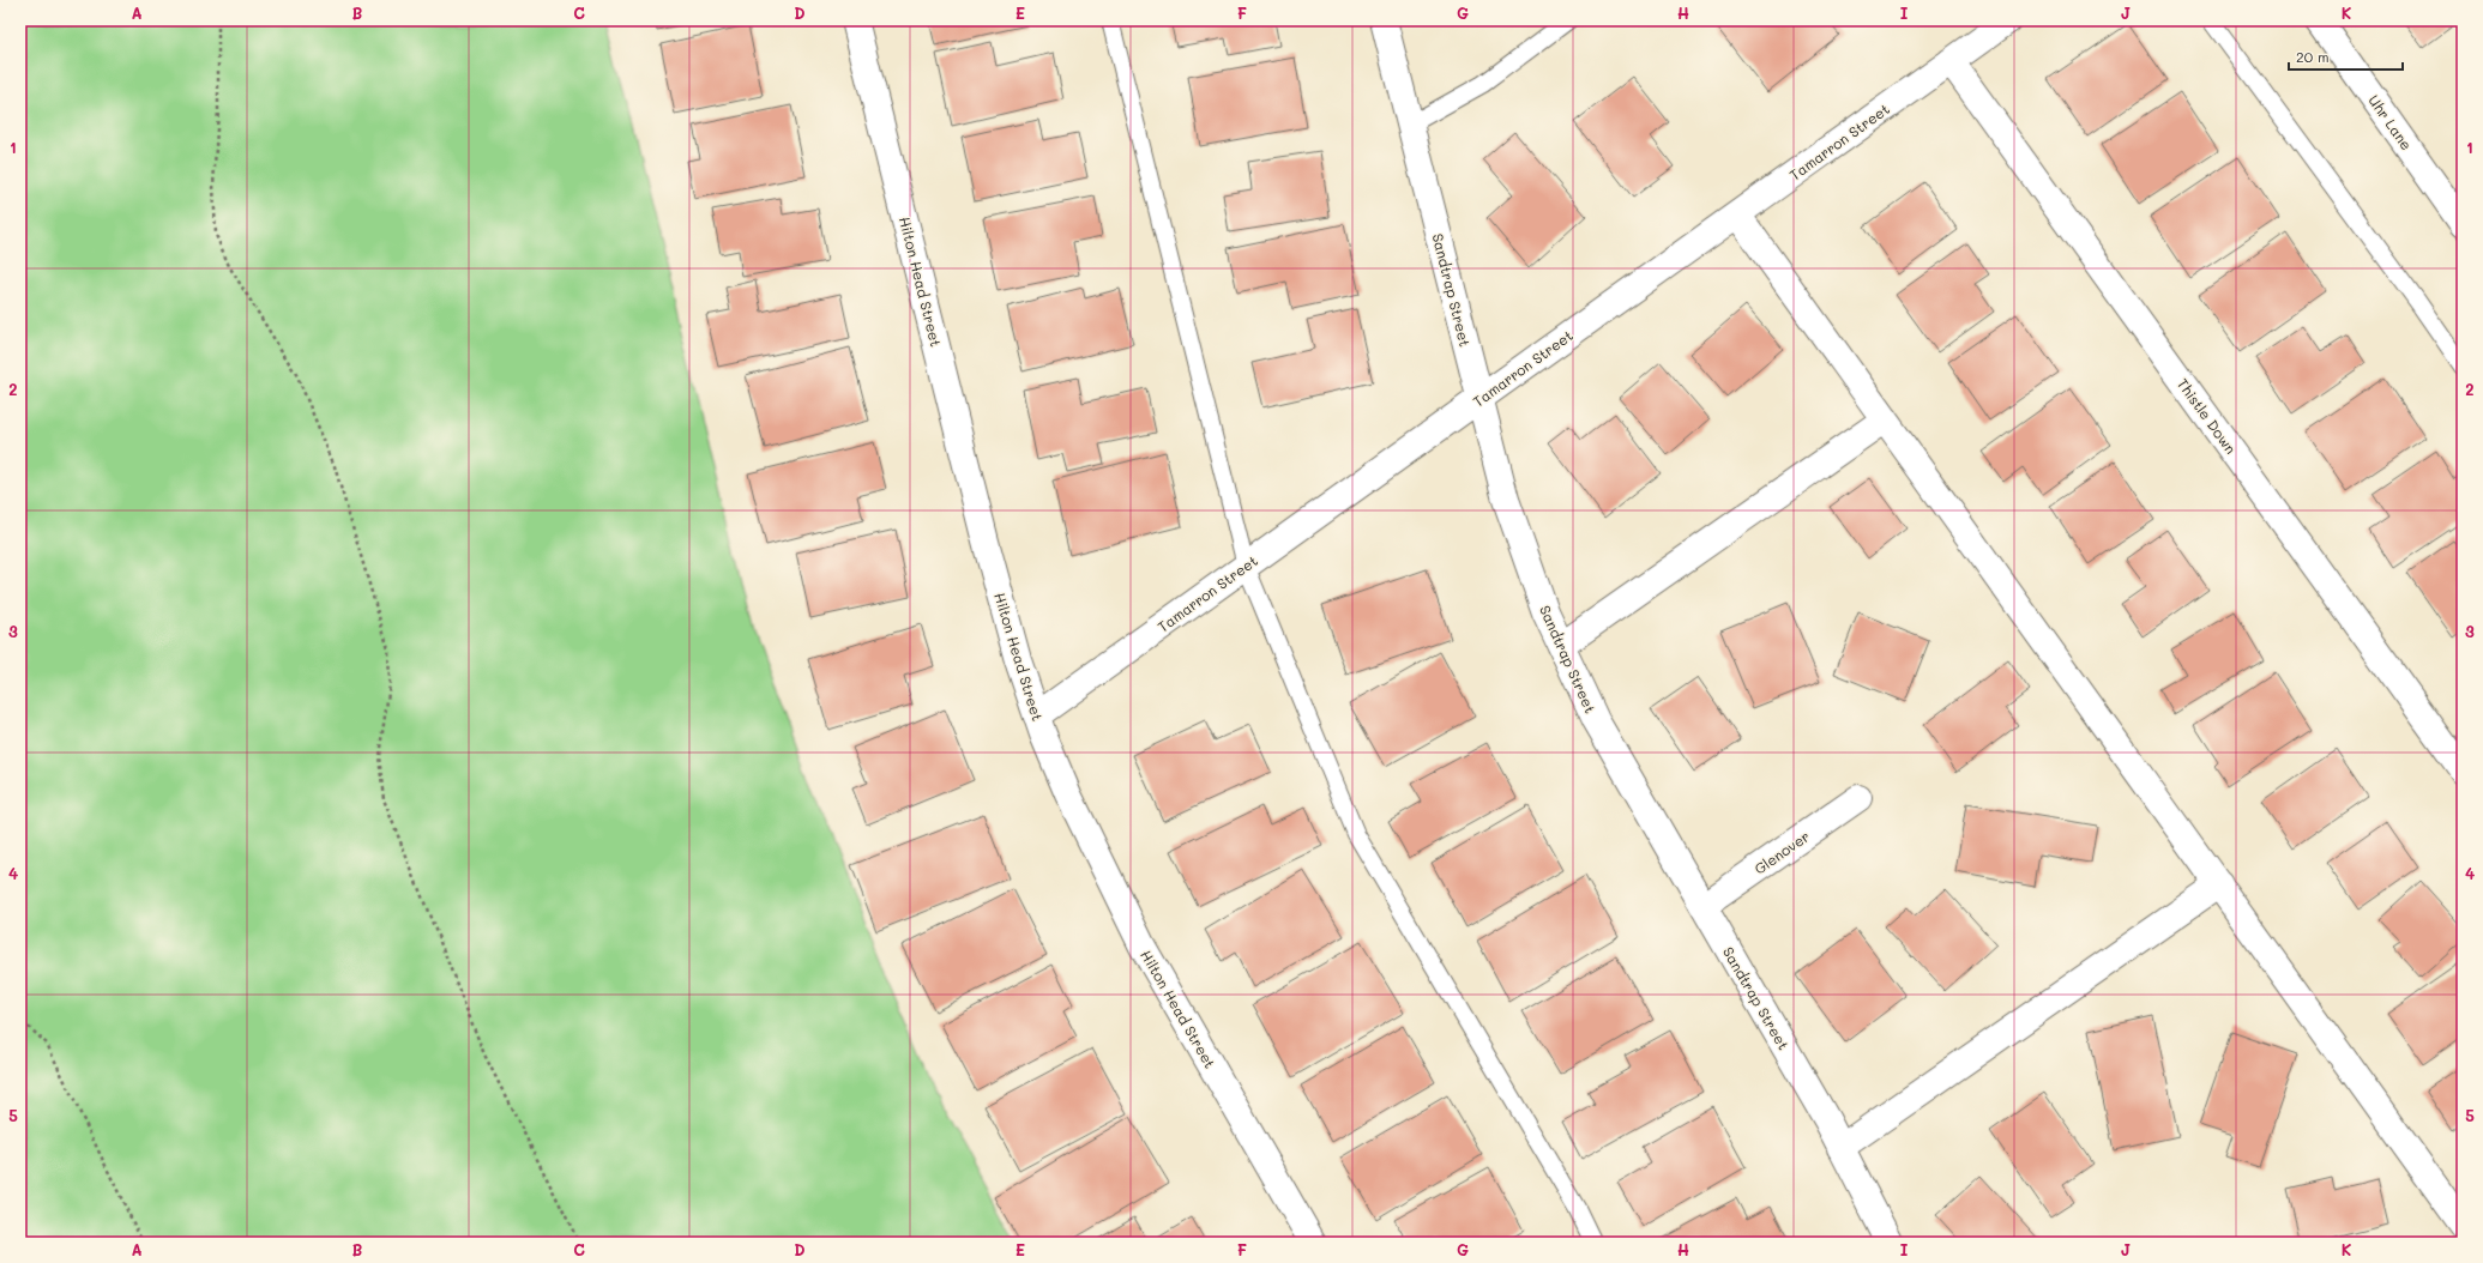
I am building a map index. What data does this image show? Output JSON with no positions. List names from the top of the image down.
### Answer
{
  "streets": {
    "street": [
      "Uhr Lane",
      "Tamarron Street",
      "Hilton Head Street",
      "Sandtrap Street",
      "Thistle Down",
      "Glenover"
    ]
  },
  "crossings": [
    ["Tamarron Street", "Hilton Head Street"],
    ["Tamarron Street", "Sandtrap Street"],
    ["Tamarron Street", "Thistle Down"],
    ["Sandtrap Street", "Glenover"]
  ],
  "scale_bar": "20 m",
  "grid": {
    "columns": [
      "A",
      "B",
      "C",
      "D",
      "E",
      "F",
      "G",
      "H",
      "I",
      "J",
      "K"
    ],
    "rows": [
      "1",
      "2",
      "3",
      "4",
      "5"
    ]
  }
}
